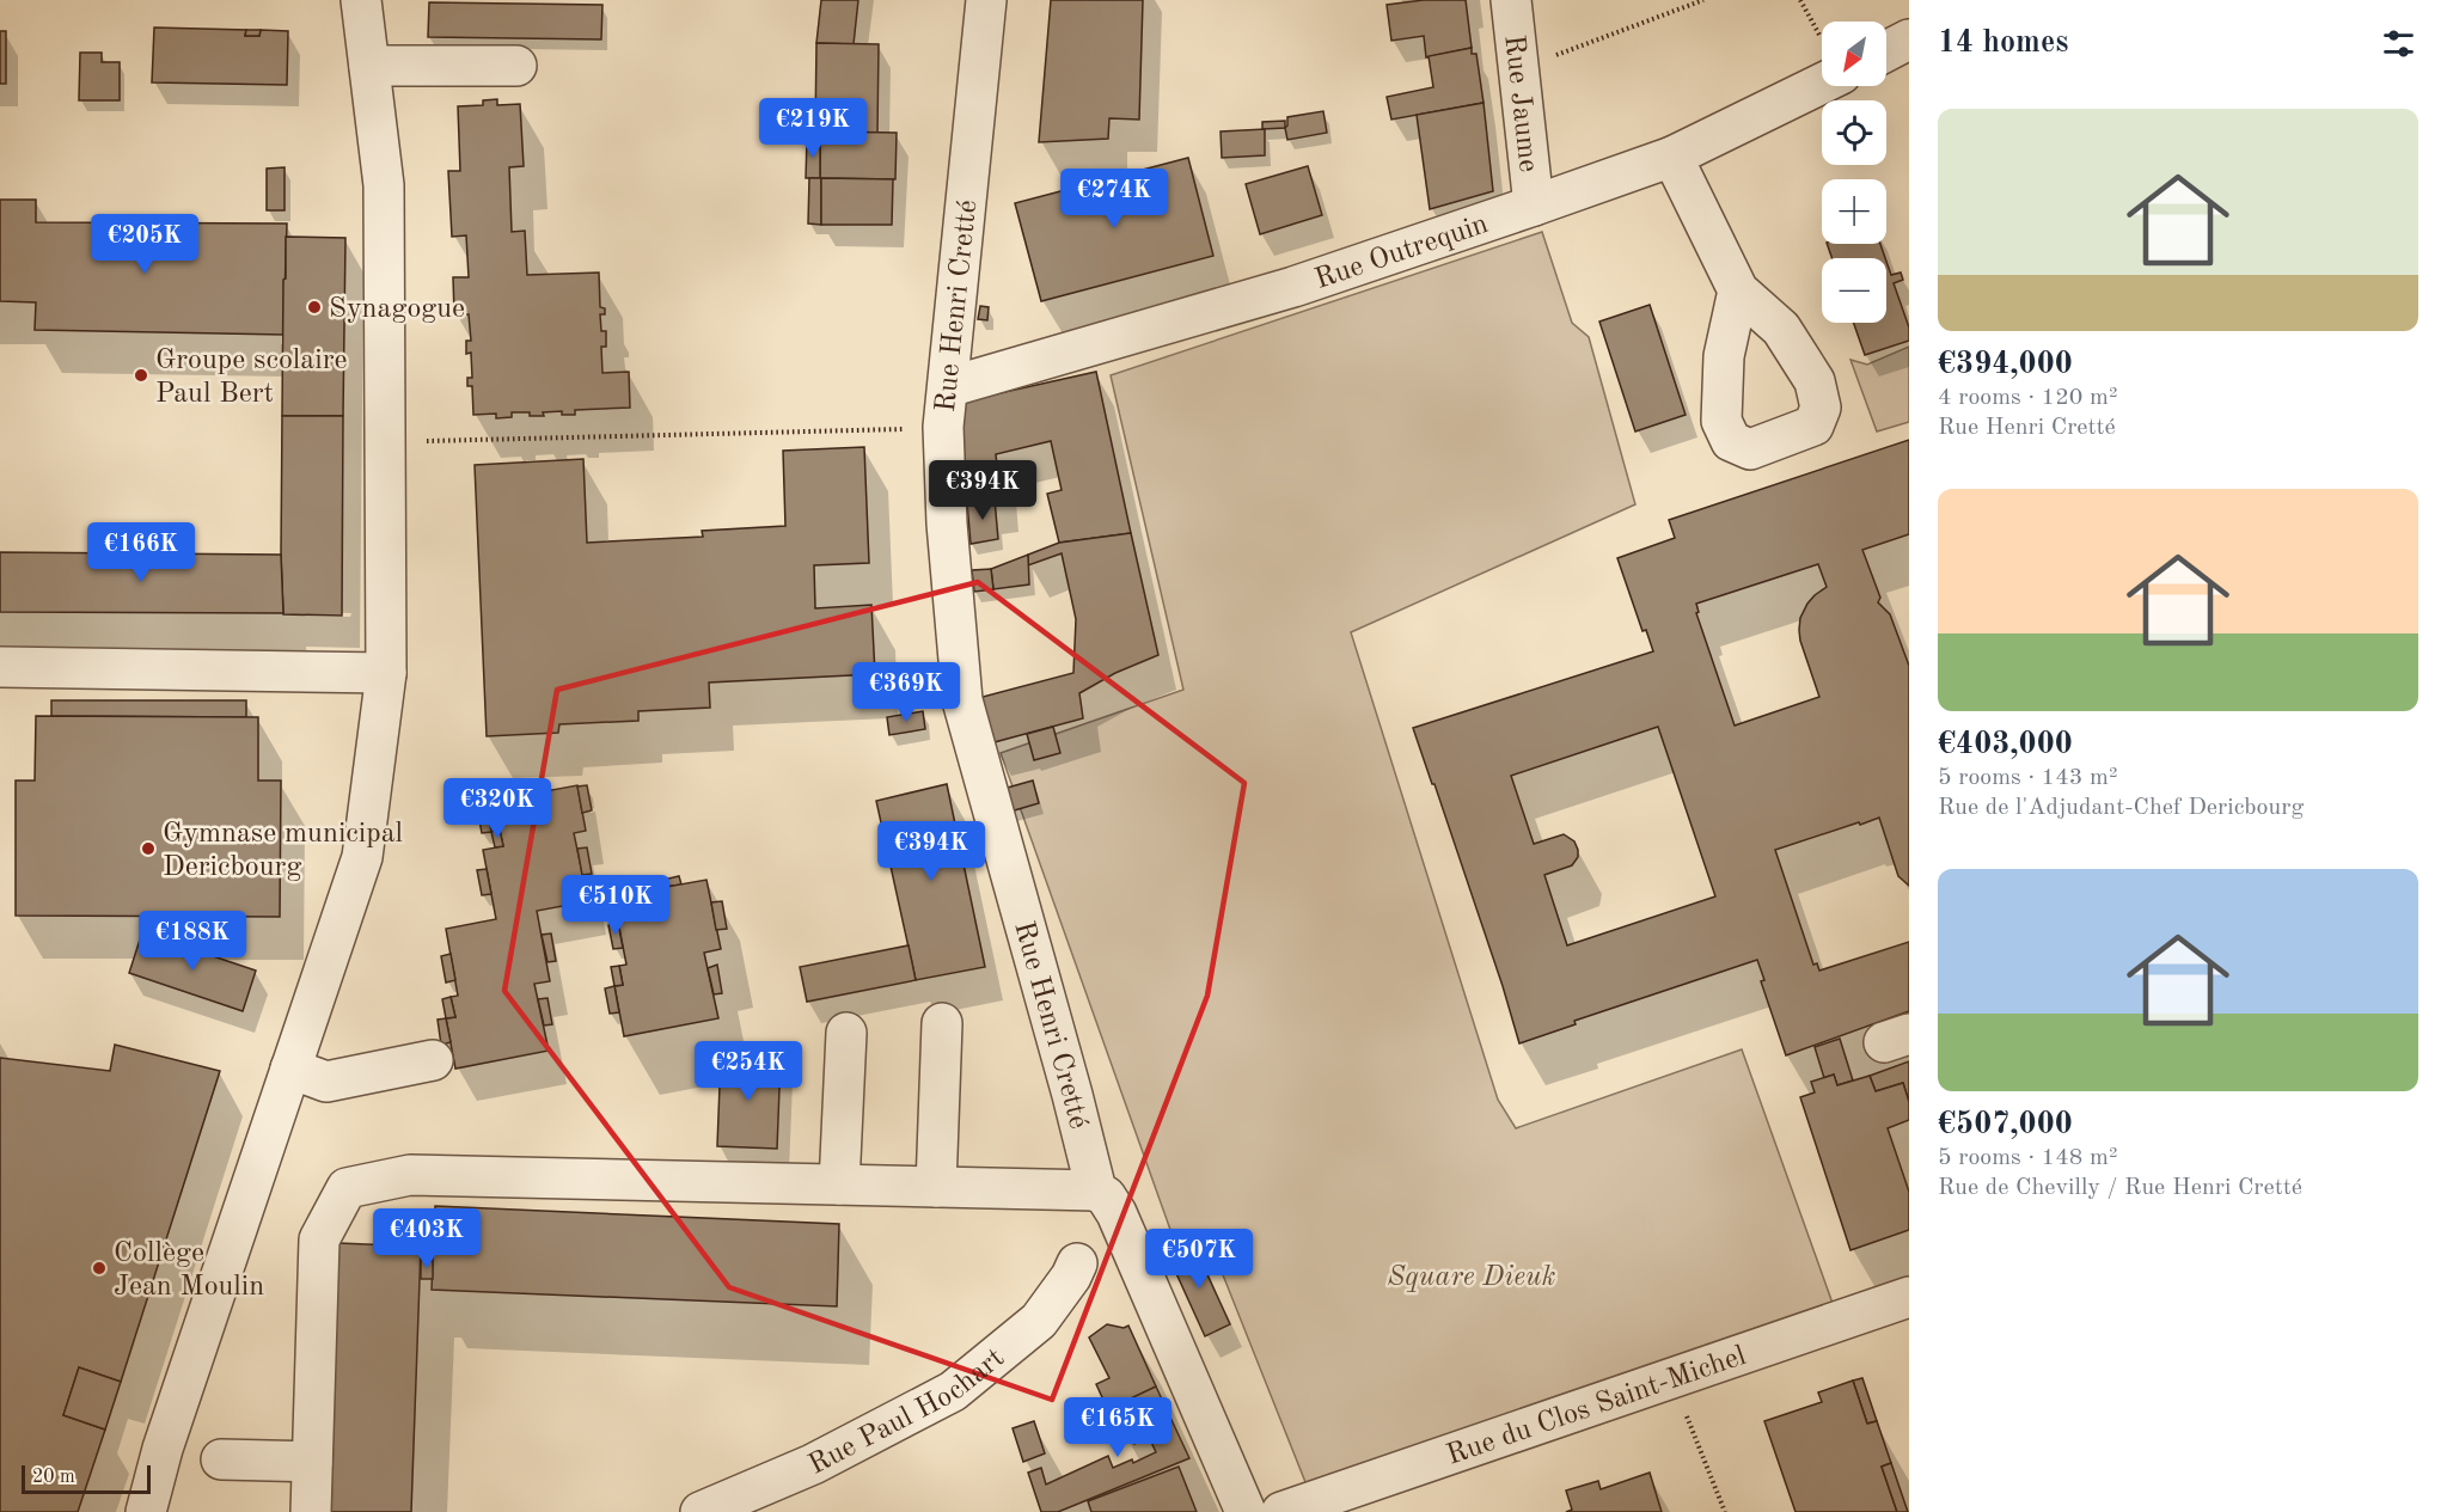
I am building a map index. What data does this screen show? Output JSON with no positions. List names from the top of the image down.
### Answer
{
  "streets": {
    "street": [
      "Rue Jaume",
      "Rue Outrequin",
      "Rue Henri Cretté",
      "Rue du Clos Saint-Michel",
      "Rue Paul Hochart"
    ]
  },
  "crossings": [
    ["Rue Jaume", "Rue Outrequin"],
    ["Rue Outrequin", "Rue Henri Cretté"]
  ],
  "parks": ["Square Dieuk"],
  "places": [
    "Synagogue",
    "Groupe scolaire Paul Bert",
    "Gymnase municipal Dericbourg",
    "Collège Jean Moulin"
  ],
  "scale_bar": "20 m",
  "north": "bottom left",
  "page": {
    "heading": "14 homes",
    "map_buttons": ["+", "−"],
    "list": [
      {
        "name": "€394,000",
        "note": "4 rooms · 120 m² · Rue Henri Cretté"
      },
      {
        "name": "€403,000",
        "note": "5 rooms · 143 m² · Rue de l'Adjudant-Chef Dericbourg"
      },
      {
        "name": "€507,000",
        "note": "5 rooms · 148 m² · Rue de Chevilly / Rue Henri Cretté"
      }
    ],
    "price": [
      "€219K",
      "€274K",
      "€205K",
      "€394K",
      "€166K",
      "€369K",
      "€320K",
      "€394K",
      "€510K",
      "€188K",
      "€254K",
      "€403K",
      "€507K",
      "€165K"
    ],
    "scale": "20 m"
  }
}
